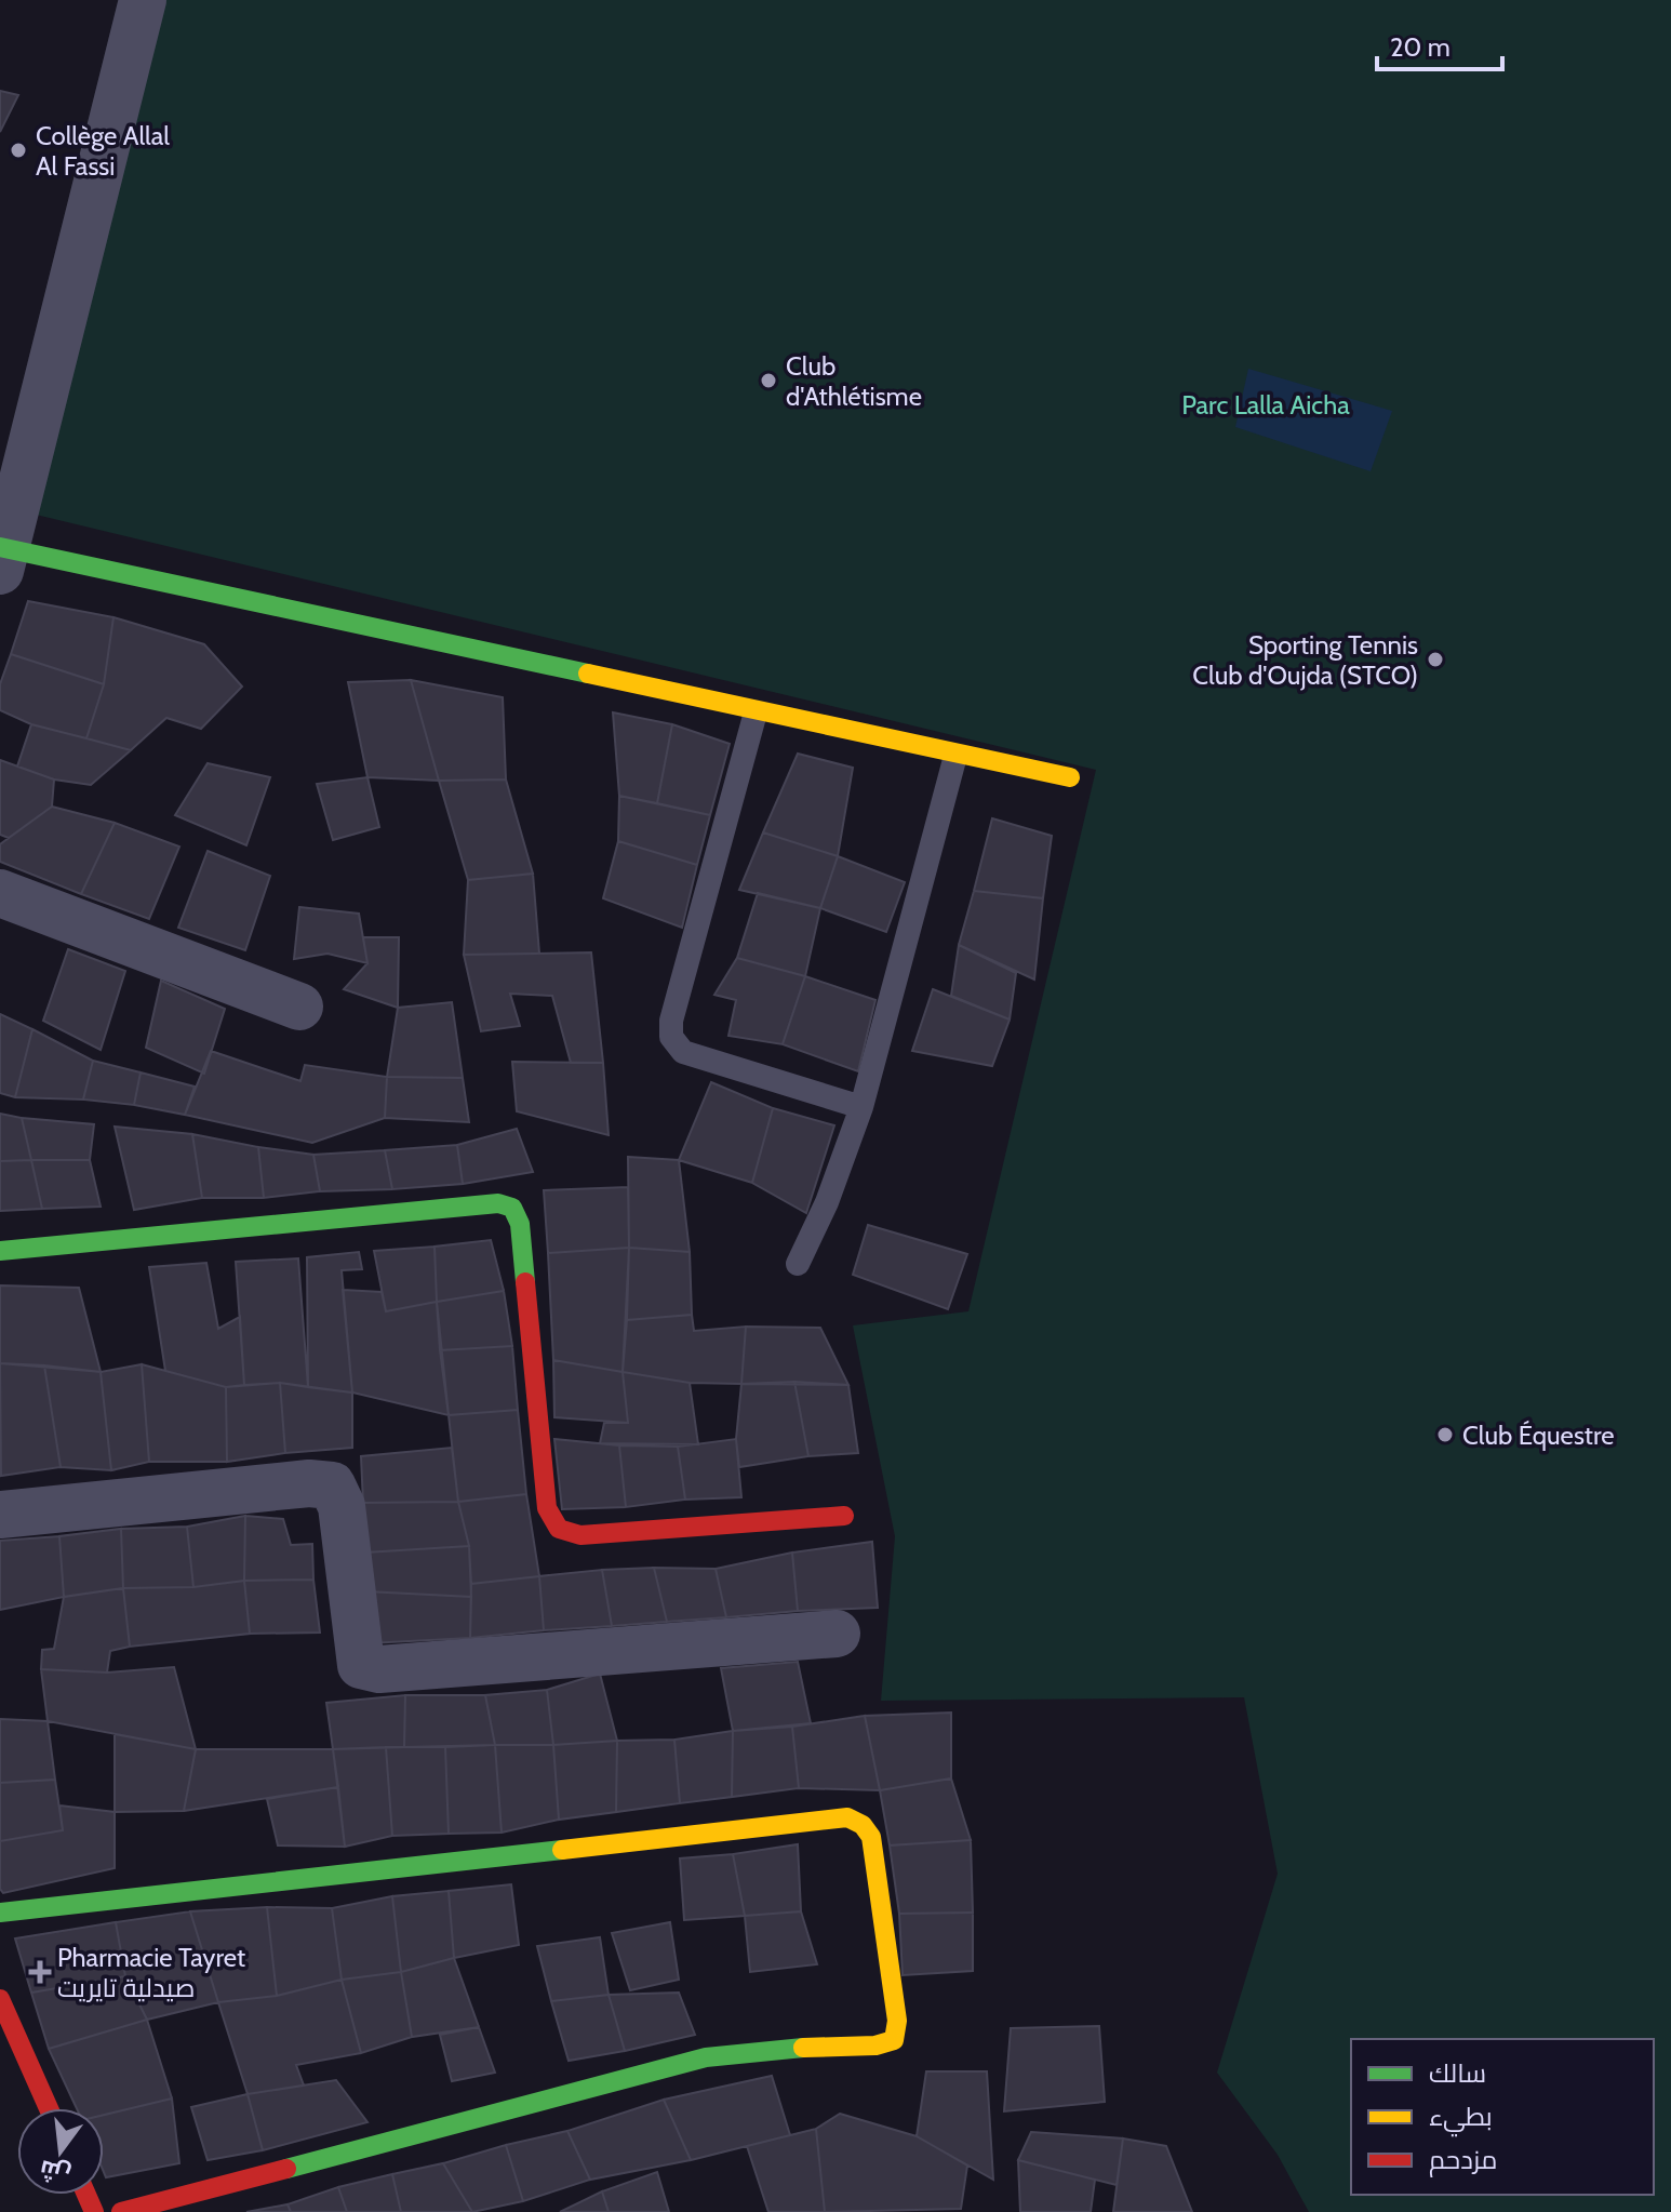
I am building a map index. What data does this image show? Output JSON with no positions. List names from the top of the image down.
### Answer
{
  "parks": ["Parc Lalla Aicha"],
  "places": {
    "other": [
      "Collège Allal Al Fassi",
      "Club d'Athlétisme",
      "Sporting Tennis Club d'Oujda (STCO)",
      "Club Équestre"
    ],
    "health": ["Pharmacie Tayret صيدلية تايريت"]
  },
  "legend": ["سالك", "بطيء", "مزدحم"],
  "scale_bar": "20 m",
  "north": "bottom"
}
